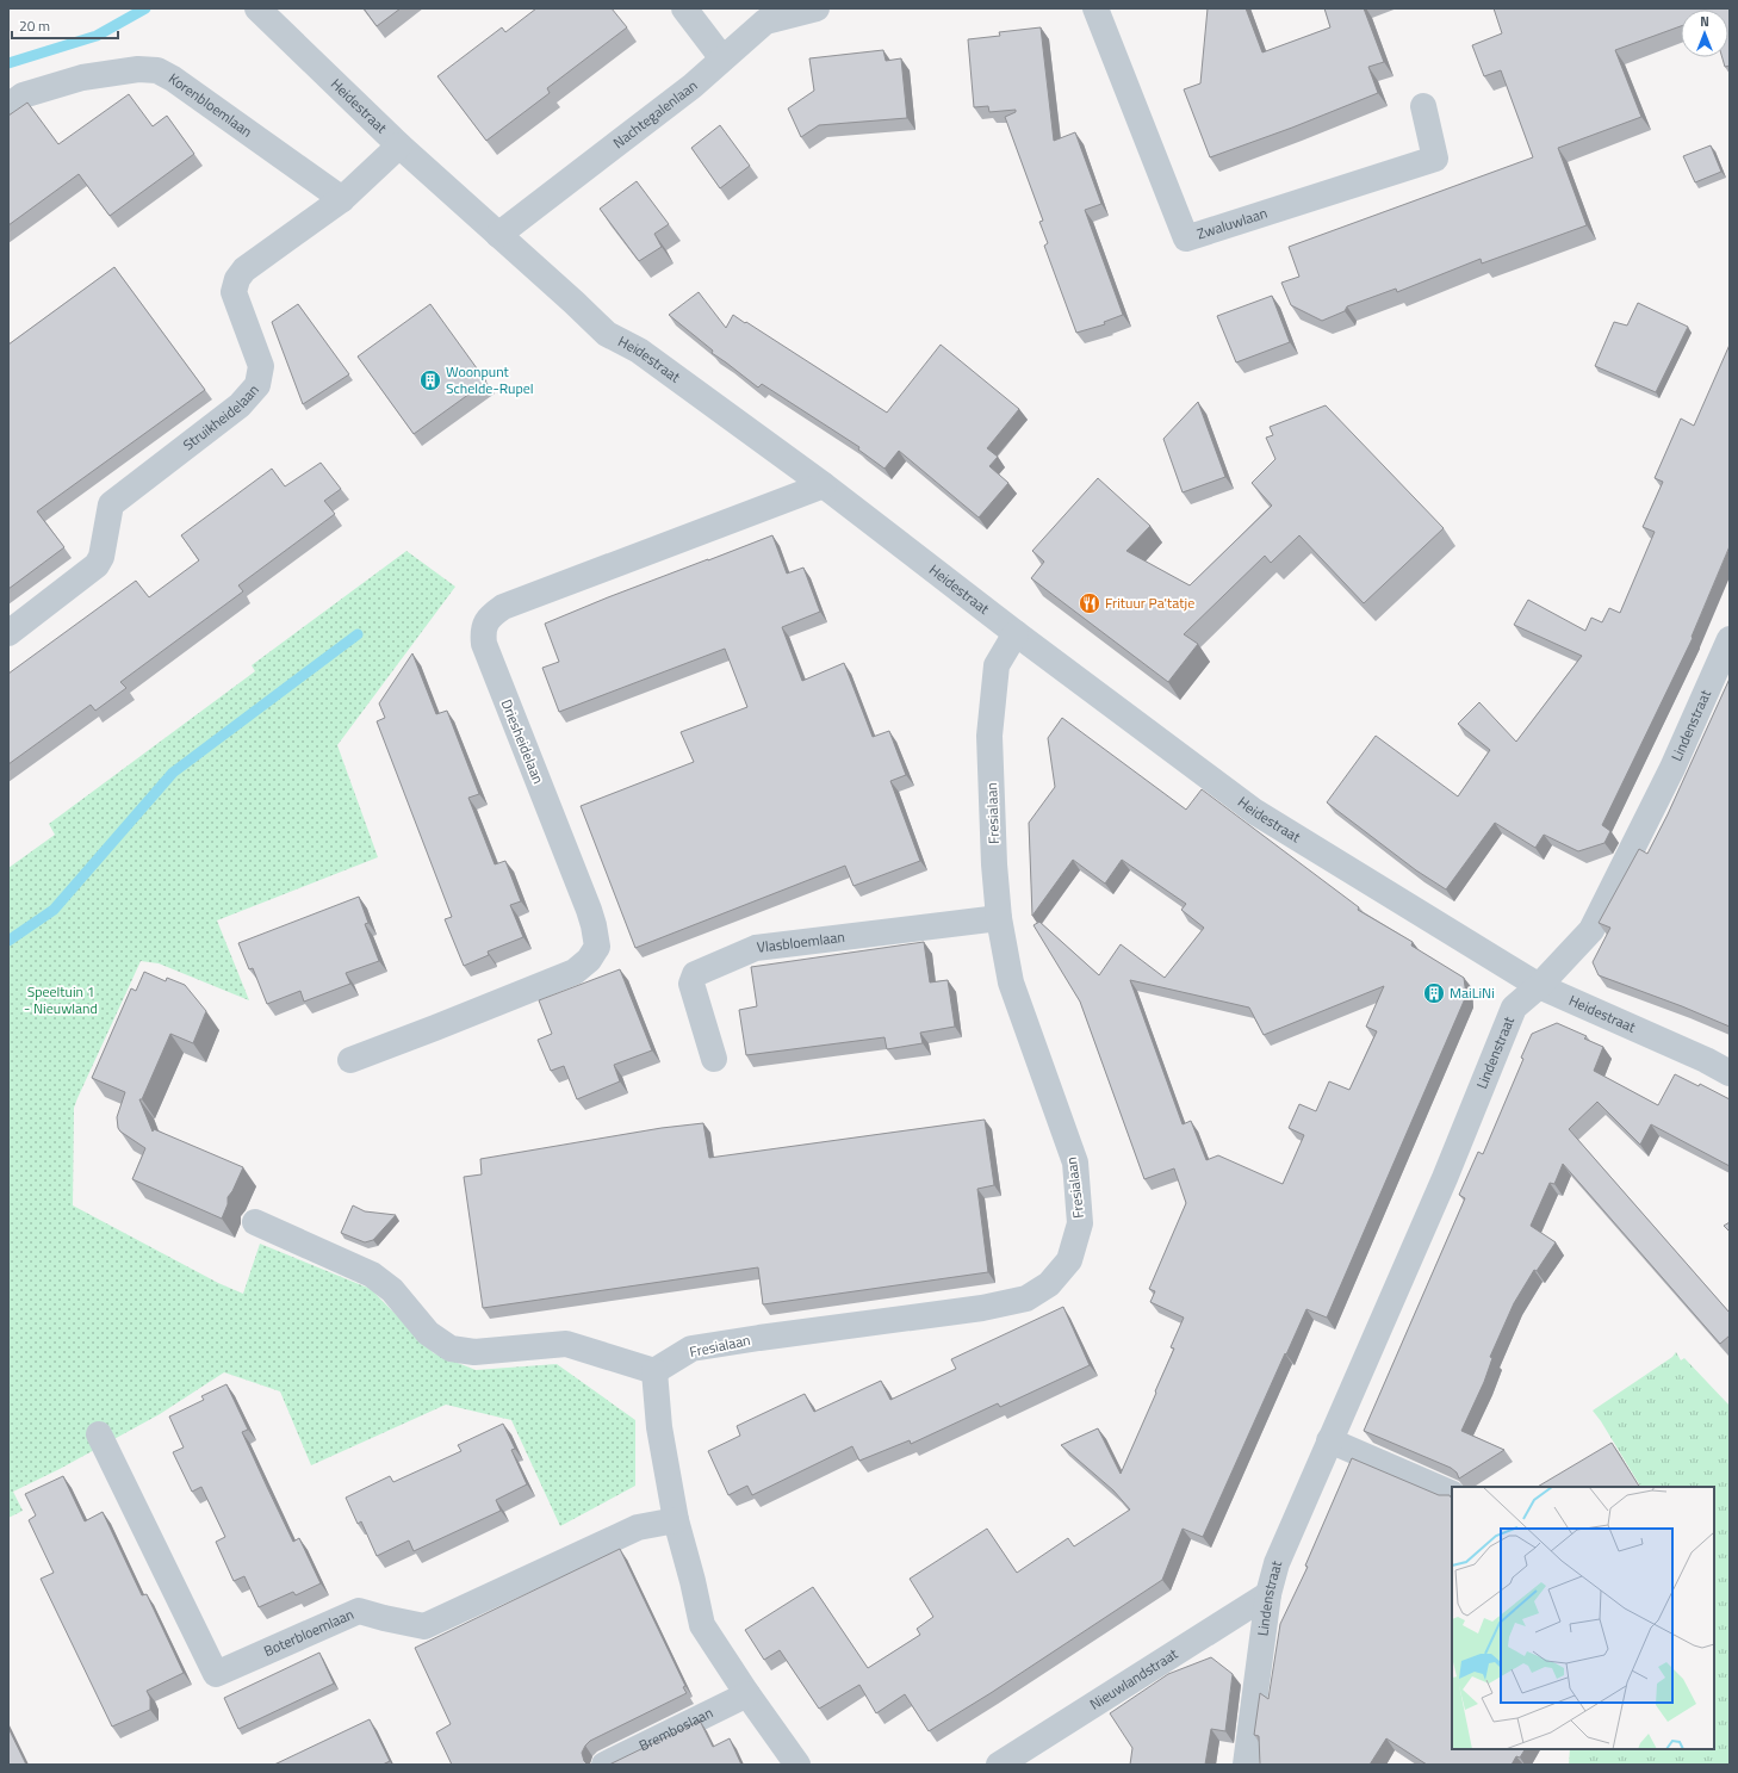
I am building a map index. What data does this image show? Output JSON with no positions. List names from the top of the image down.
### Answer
{
  "streets": {
    "street": [
      "Korenbloemlaan",
      "Heidestraat",
      "Nachtegalenlaan",
      "Zwaluwlaan",
      "Struikheidelaan",
      "Lindenstraat",
      "Driesheidelaan",
      "Fresialaan",
      "Vlasbloemlaan",
      "Boterbloemlaan",
      "Nieuwlandstraat",
      "Bremboslaan"
    ]
  },
  "crossings": [
    ["Korenbloemlaan", "Struikheidelaan"],
    ["Heidestraat", "Nachtegalenlaan"],
    ["Heidestraat", "Struikheidelaan"],
    ["Heidestraat", "Lindenstraat"],
    ["Heidestraat", "Driesheidelaan"],
    ["Heidestraat", "Fresialaan"],
    ["Lindenstraat", "Nieuwlandstraat"],
    ["Fresialaan", "Vlasbloemlaan"]
  ],
  "parks": ["Speeltuin 1 - Nieuwland"],
  "places": {
    "building": ["Woonpunt Schelde-Rupel", "MaiLiNi"],
    "restaurant": ["Frituur Pa'tatje"]
  },
  "scale_bar": "20 m",
  "north": "top"
}
